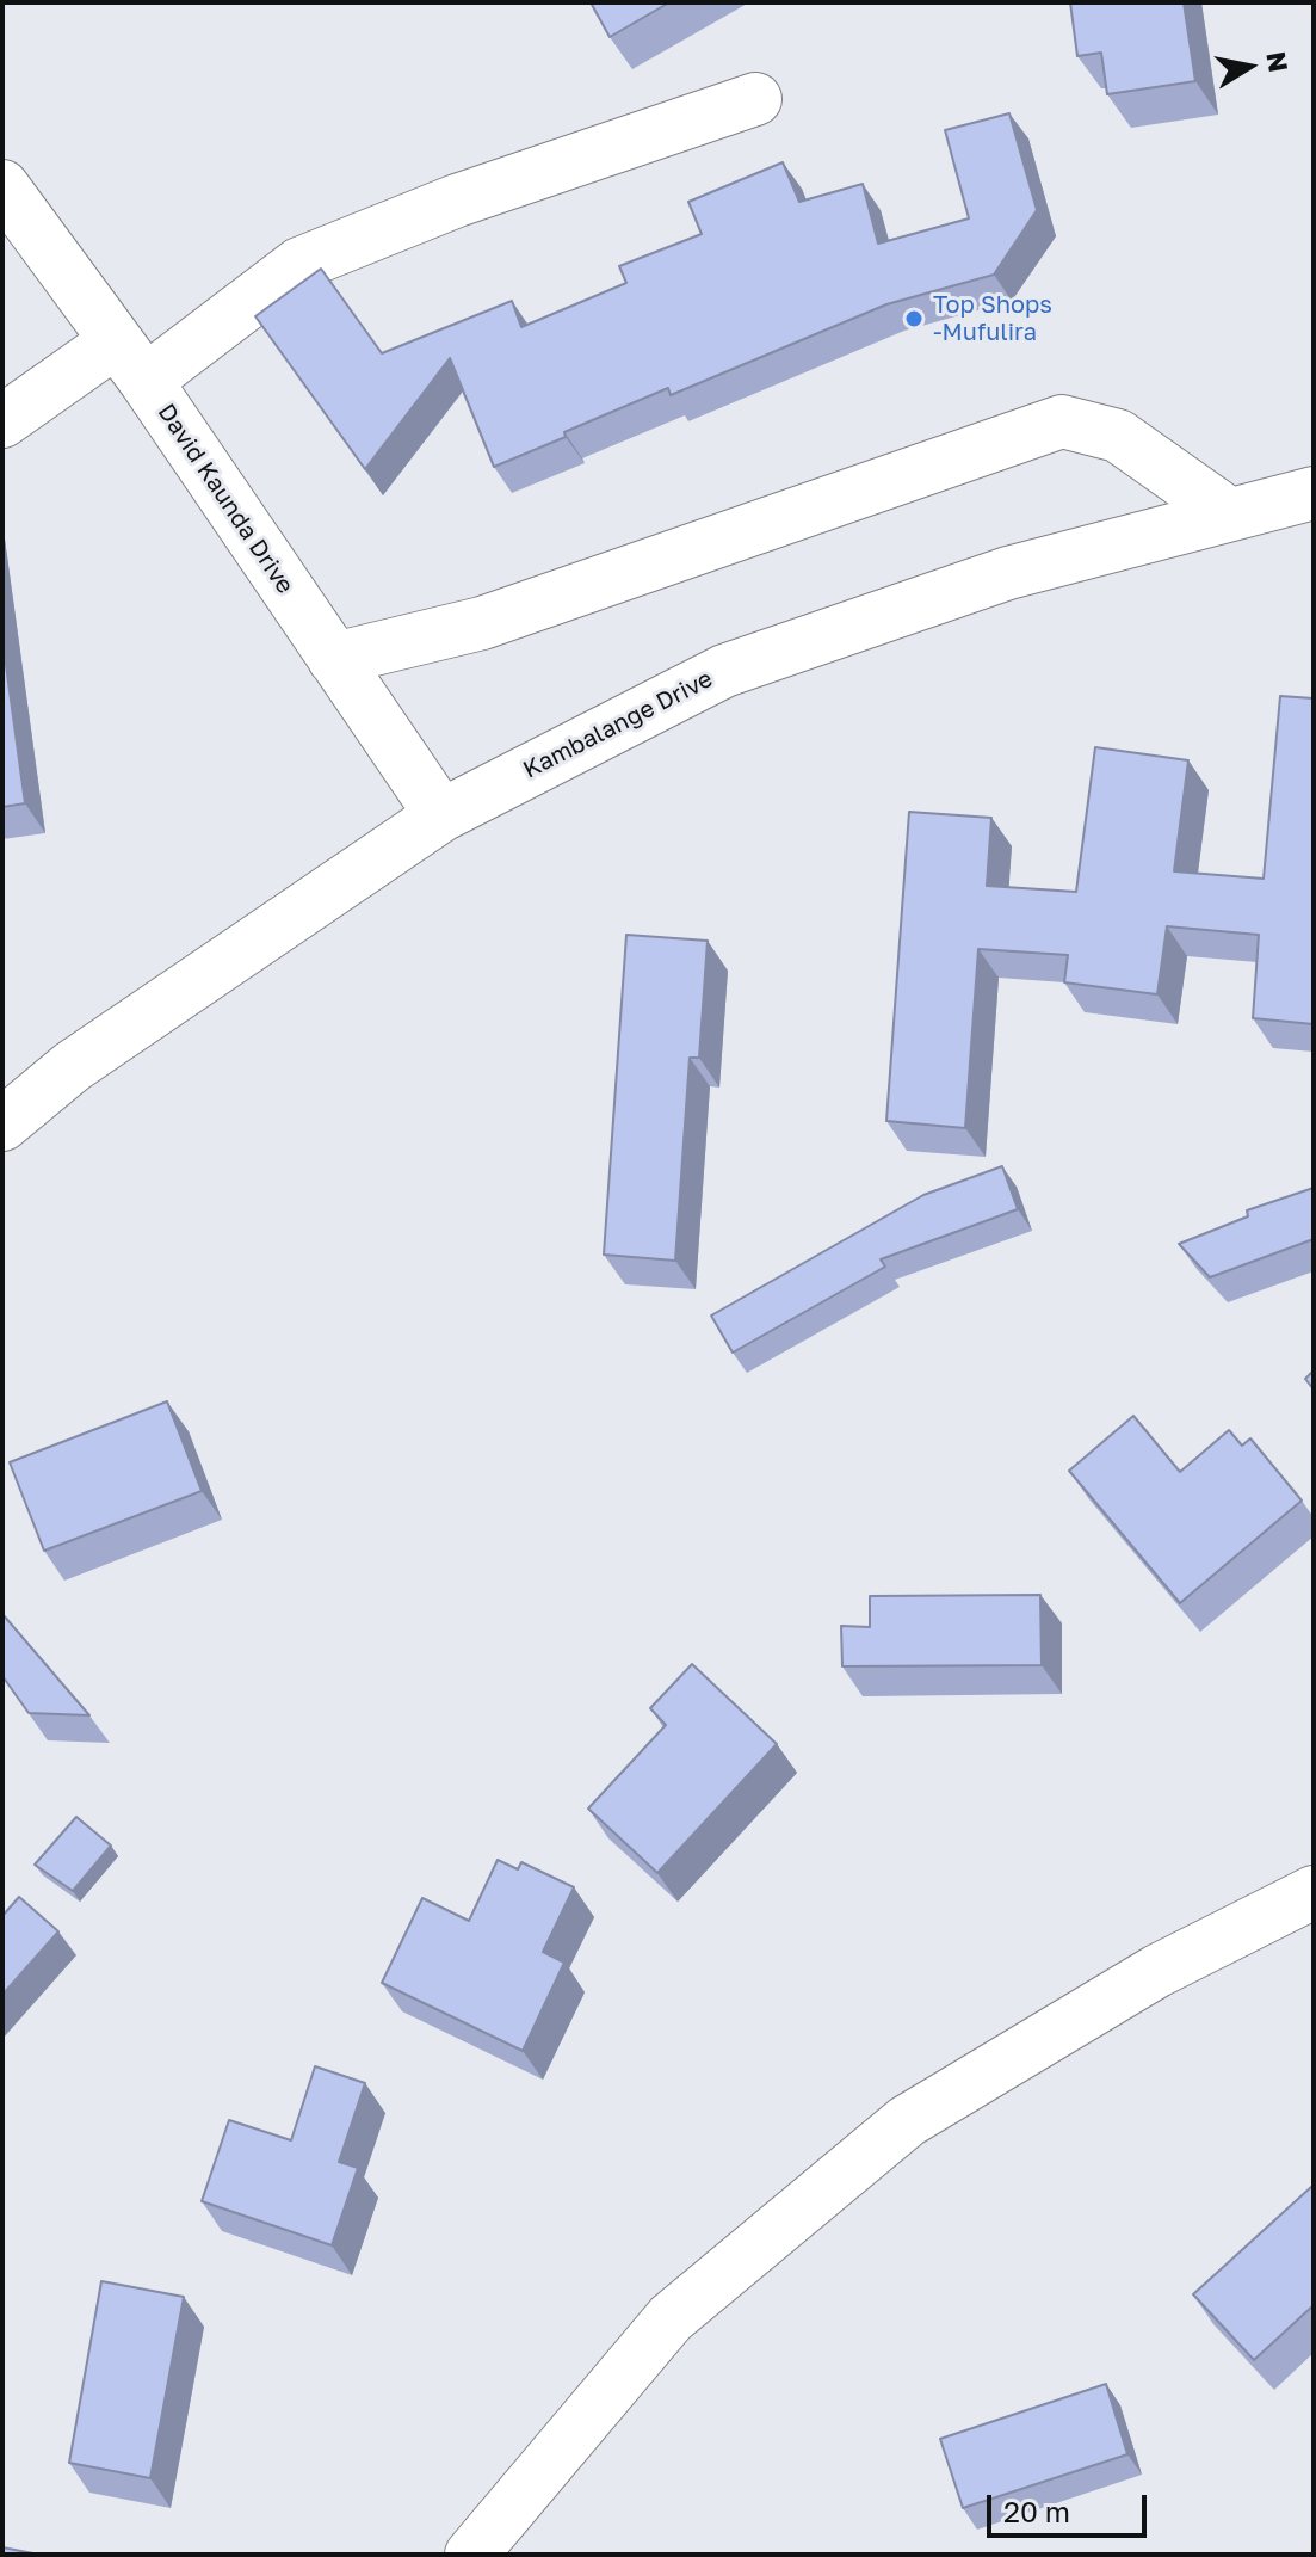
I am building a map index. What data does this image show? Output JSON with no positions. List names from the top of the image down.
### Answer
{
  "streets": {
    "street": ["David Kaunda Drive", "Kambalange Drive"]
  },
  "crossings": [
    ["David Kaunda Drive", "Kambalange Drive"]
  ],
  "places": ["Top Shops -Mufulira"],
  "scale_bar": "20 m",
  "north": "right"
}
